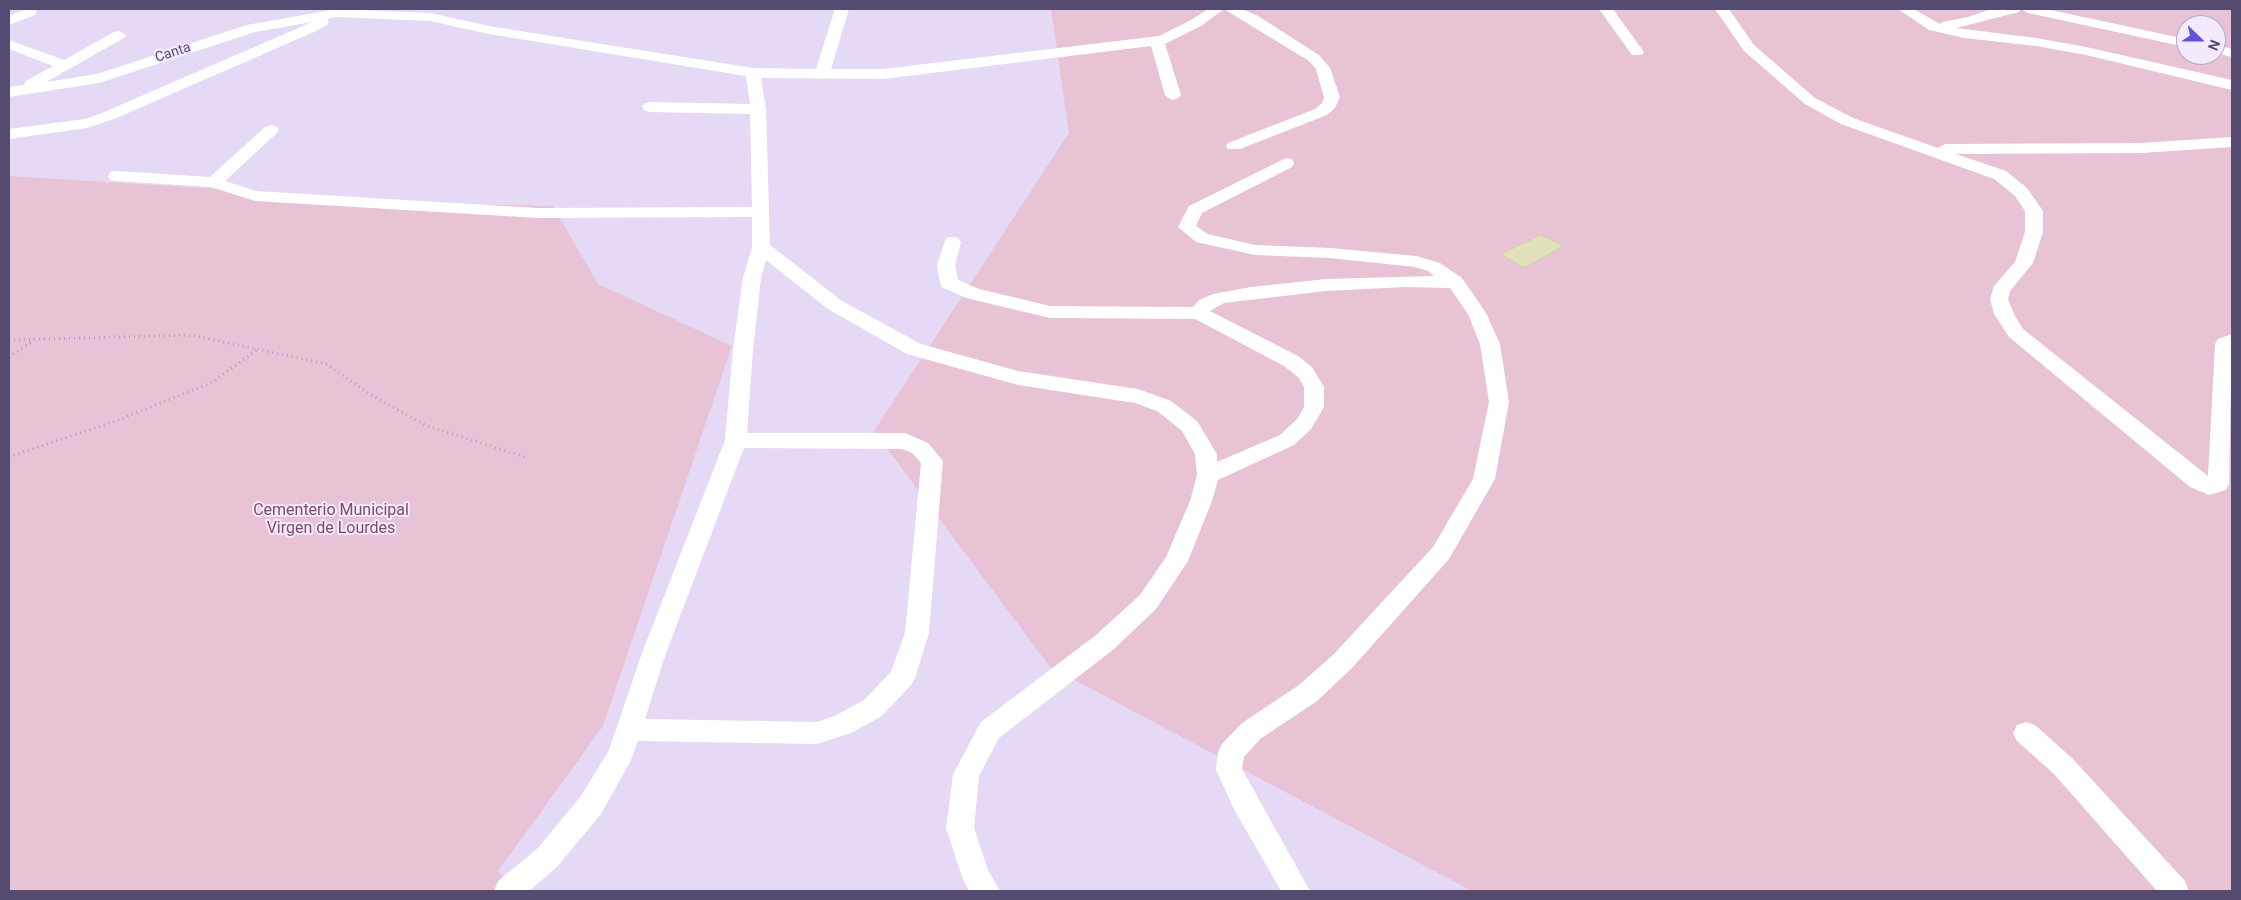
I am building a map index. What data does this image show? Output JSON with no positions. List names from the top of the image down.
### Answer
{
  "streets": {
    "street": ["Canta"]
  },
  "parks": ["Cementerio Municipal Virgen de Lourdes"],
  "north": "right"
}
